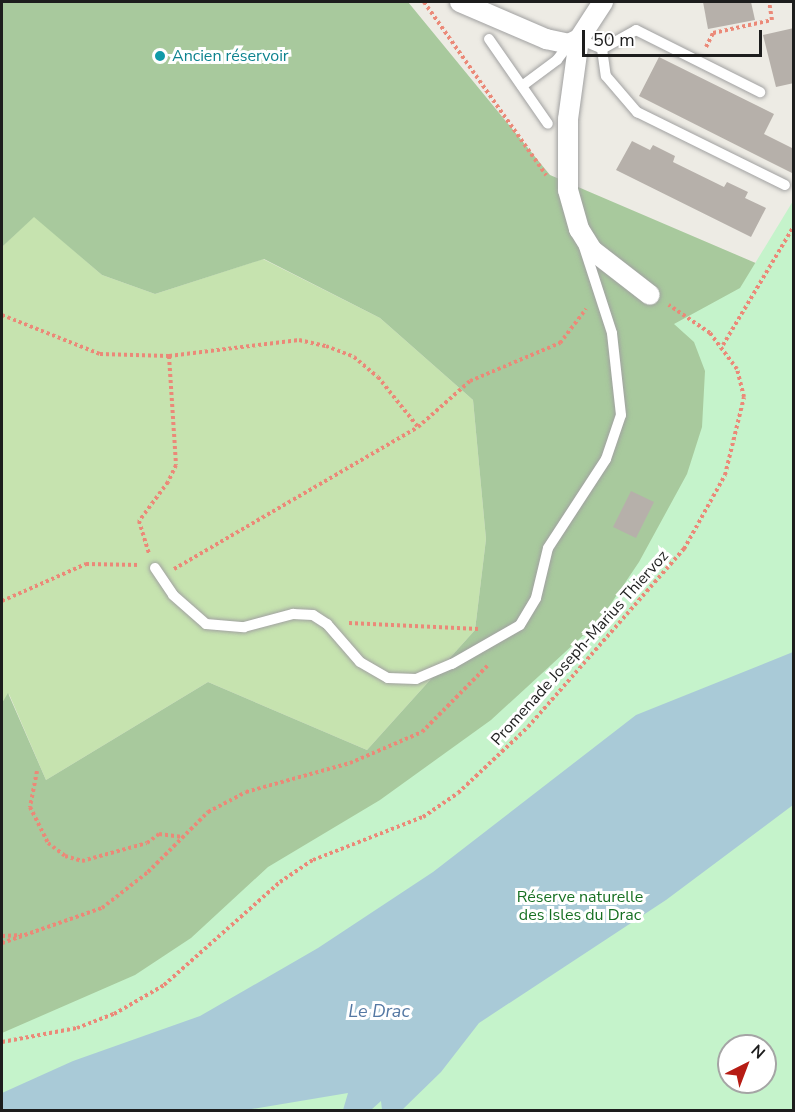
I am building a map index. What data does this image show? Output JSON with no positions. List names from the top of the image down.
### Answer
{
  "streets": {
    "path": ["Promenade Joseph-Marius Thiervoz"]
  },
  "water": ["Le Drac"],
  "parks": ["Réserve naturelle des Isles du Drac"],
  "places": ["Ancien réservoir"],
  "scale_bar": "50 m",
  "north": "top right"
}
